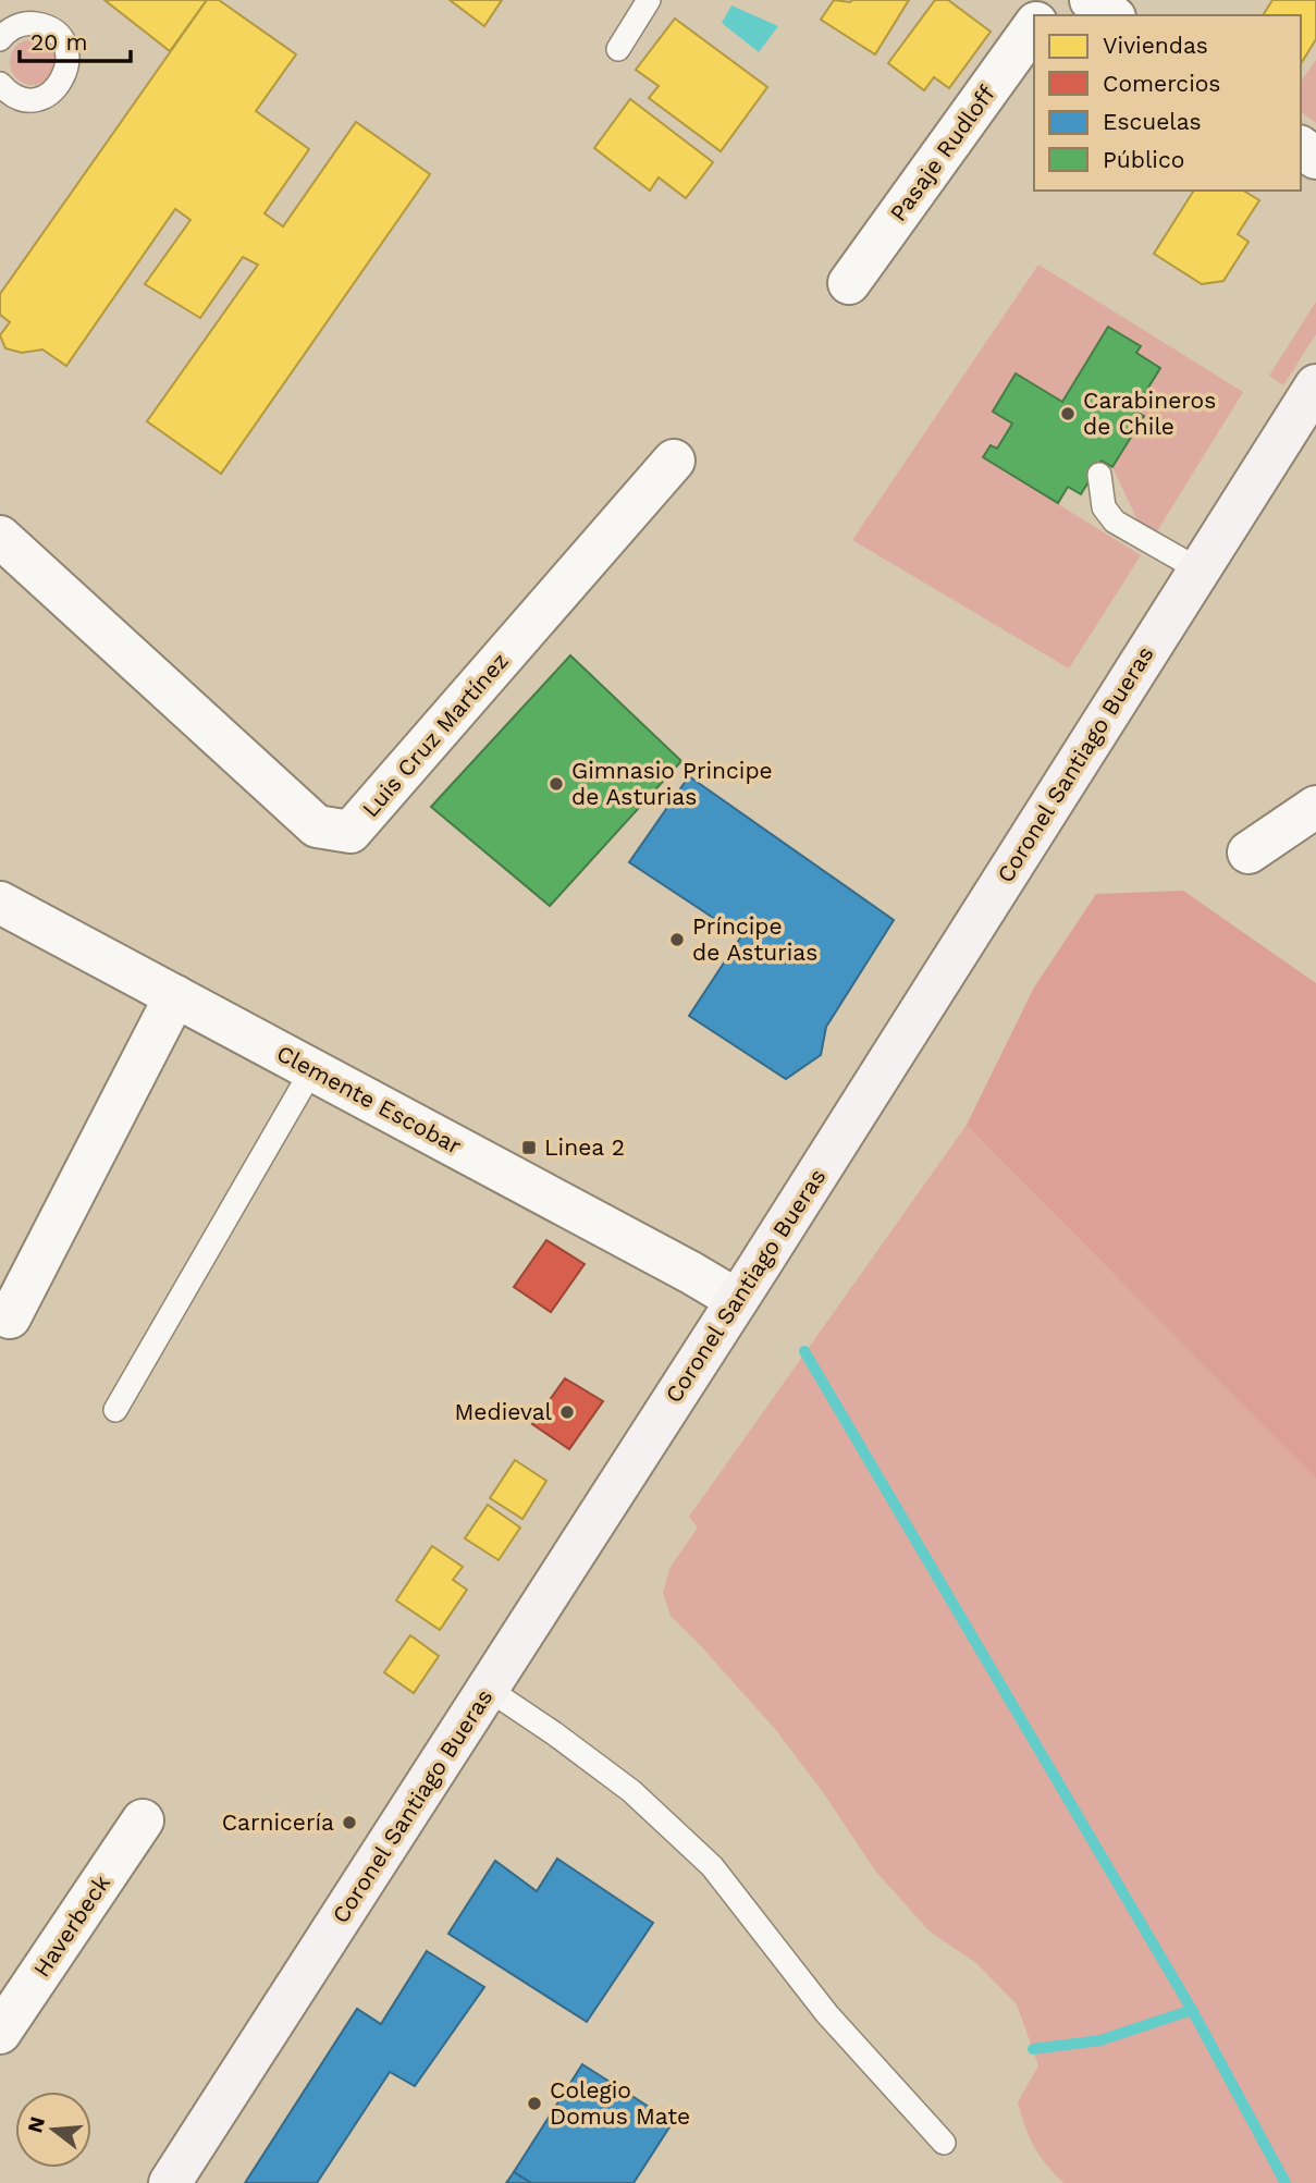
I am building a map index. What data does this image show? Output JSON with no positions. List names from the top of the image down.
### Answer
{
  "streets": {
    "main road": ["Coronel Santiago Bueras"],
    "street": [
      "Pasaje Rudloff",
      "Luis Cruz Martínez",
      "Clemente Escobar",
      "Haverbeck"
    ]
  },
  "crossings": [
    ["Coronel Santiago Bueras", "Clemente Escobar"]
  ],
  "places": {
    "other": [
      "Carabineros de Chile",
      "Gimnasio Principe de Asturias",
      "Príncipe de Asturias",
      "Medieval",
      "Carnicería",
      "Colegio Domus Mate"
    ],
    "transit": ["Linea 2"]
  },
  "legend": [
    "Viviendas",
    "Comercios",
    "Escuelas",
    "Público"
  ],
  "scale_bar": "20 m",
  "north": "left"
}
